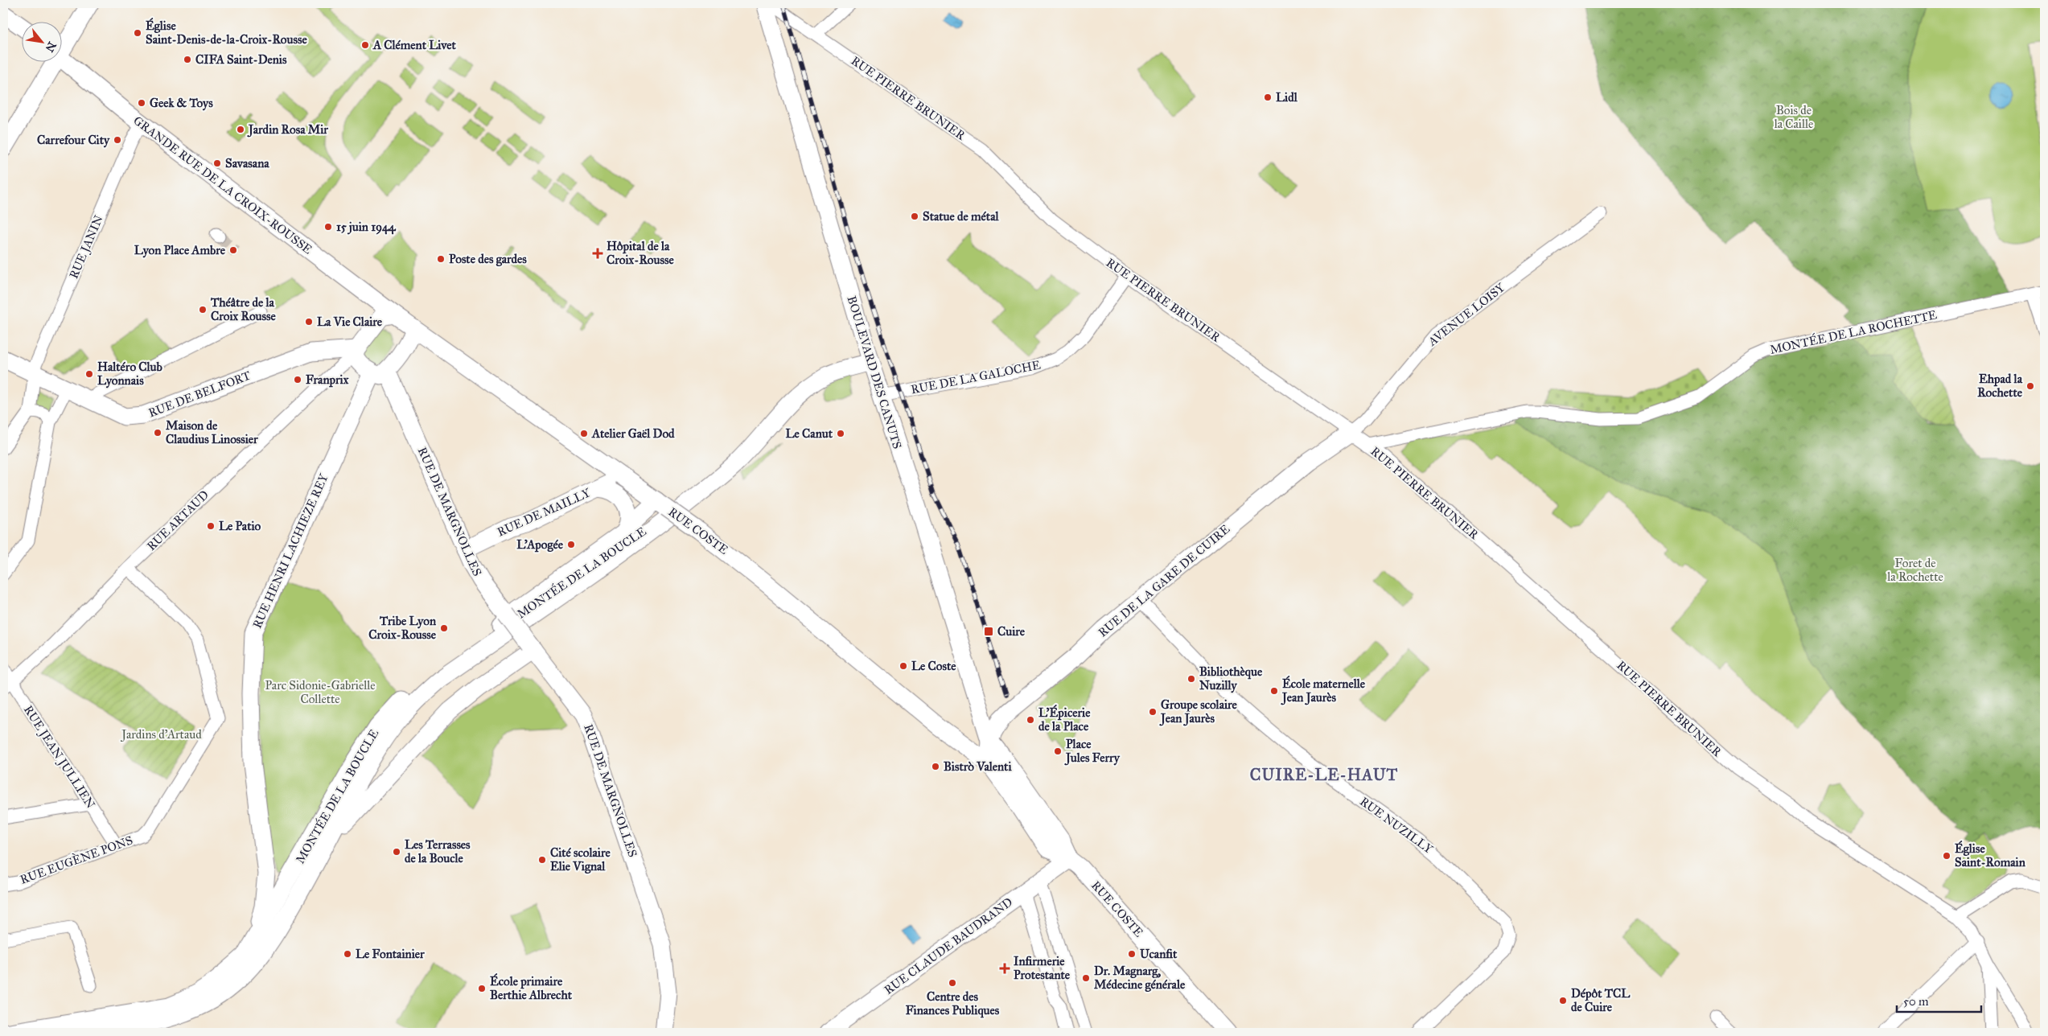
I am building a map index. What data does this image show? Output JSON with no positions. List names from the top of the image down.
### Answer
{
  "streets": {
    "street": [
      "RUE PIERRE BRUNIER",
      "GRANDE RUE DE LA CROIX-ROUSSE",
      "RUE JANIN",
      "AVENUE LOISY",
      "MONTÉE DE LA ROCHETTE",
      "BOULEVARD DES CANUTS",
      "RUE DE LA GALOCHE",
      "RUE DE BELFORT",
      "RUE DE MARGNOLLES",
      "RUE DE MAILLY",
      "RUE ARTAUD",
      "RUE COSTE",
      "RUE HENRI LACHIEZE REY",
      "MONTÉE DE LA BOUCLE",
      "RUE DE LA GARE DE CUIRE",
      "RUE JEAN JULLIEN",
      "RUE NUZILLY",
      "RUE EUGÈNE PONS",
      "RUE CLAUDE BAUDRAND"
    ]
  },
  "crossings": [
    ["RUE PIERRE BRUNIER", "AVENUE LOISY"],
    ["RUE PIERRE BRUNIER", "MONTÉE DE LA ROCHETTE"],
    ["RUE PIERRE BRUNIER", "RUE DE LA GALOCHE"],
    ["RUE PIERRE BRUNIER", "RUE DE LA GARE DE CUIRE"],
    ["GRANDE RUE DE LA CROIX-ROUSSE", "RUE JANIN"],
    ["GRANDE RUE DE LA CROIX-ROUSSE", "RUE COSTE"],
    ["GRANDE RUE DE LA CROIX-ROUSSE", "RUE HENRI LACHIEZE REY"],
    ["RUE JANIN", "RUE DE BELFORT"],
    ["AVENUE LOISY", "RUE DE LA GARE DE CUIRE"],
    ["BOULEVARD DES CANUTS", "RUE DE LA GALOCHE"],
    ["BOULEVARD DES CANUTS", "RUE COSTE"],
    ["BOULEVARD DES CANUTS", "MONTÉE DE LA BOUCLE"],
    ["BOULEVARD DES CANUTS", "RUE DE LA GARE DE CUIRE"],
    ["RUE DE BELFORT", "RUE ARTAUD"],
    ["RUE DE MARGNOLLES", "RUE DE MAILLY"],
    ["RUE DE MARGNOLLES", "RUE HENRI LACHIEZE REY"],
    ["RUE DE MAILLY", "RUE COSTE"],
    ["RUE ARTAUD", "RUE JEAN JULLIEN"],
    ["RUE ARTAUD", "RUE EUGÈNE PONS"],
    ["RUE COSTE", "RUE HENRI LACHIEZE REY"],
    ["RUE COSTE", "RUE DE LA GARE DE CUIRE"],
    ["RUE COSTE", "RUE CLAUDE BAUDRAND"],
    ["RUE HENRI LACHIEZE REY", "MONTÉE DE LA BOUCLE"],
    ["RUE DE LA GARE DE CUIRE", "RUE NUZILLY"],
    ["RUE JEAN JULLIEN", "RUE EUGÈNE PONS"]
  ],
  "districts": ["CUIRE-LE-HAUT"],
  "parks": [
    "Bois de la Caille",
    "Foret de la Rochette",
    "Parc Sidonie-Gabrielle Collette",
    "Jardins d'Artaud"
  ],
  "places": {
    "other": [
      "Église Saint-Denis-de-la-Croix-Rousse",
      "A Clément Livet",
      "CIFA Saint-Denis",
      "Lidl",
      "Geek & Toys",
      "Jardin Rosa Mir",
      "Carrefour City",
      "Savasana",
      "Statue de métal",
      "15 juin 1944",
      "Lyon Place Ambre",
      "Poste des gardes",
      "Théâtre de la Croix Rousse",
      "La Vie Claire",
      "Haltéro Club Lyonnais",
      "Franprix",
      "Ehpad la Rochette",
      "Maison de Claudius Linossier",
      "Atelier Gaël Dod",
      "Le Canut",
      "Le Patio",
      "L'Apogée",
      "Tribe Lyon Croix-Rousse",
      "Le Coste",
      "Bibliothèque Nuzilly",
      "École maternelle Jean Jaurès",
      "Groupe scolaire Jean Jaurès",
      "L'Épicerie de la Place",
      "Place Jules Ferry",
      "Bistrò Valenti",
      "Les Terrasses de la Boucle",
      "Église Saint-Romain",
      "Cité scolaire Elie Vignal",
      "Le Fontainier",
      "Ucanfit",
      "Dr. Magnarg, Médecine générale",
      "Centre des Finances Publiques",
      "École primaire Berthie Albrecht",
      "Dépôt TCL de Cuire"
    ],
    "health": ["Hôpital de la Croix-Rousse", "Infirmerie Protestante"],
    "transit": ["Cuire"]
  },
  "scale_bar": "50 m",
  "north": "bottom right"
}
